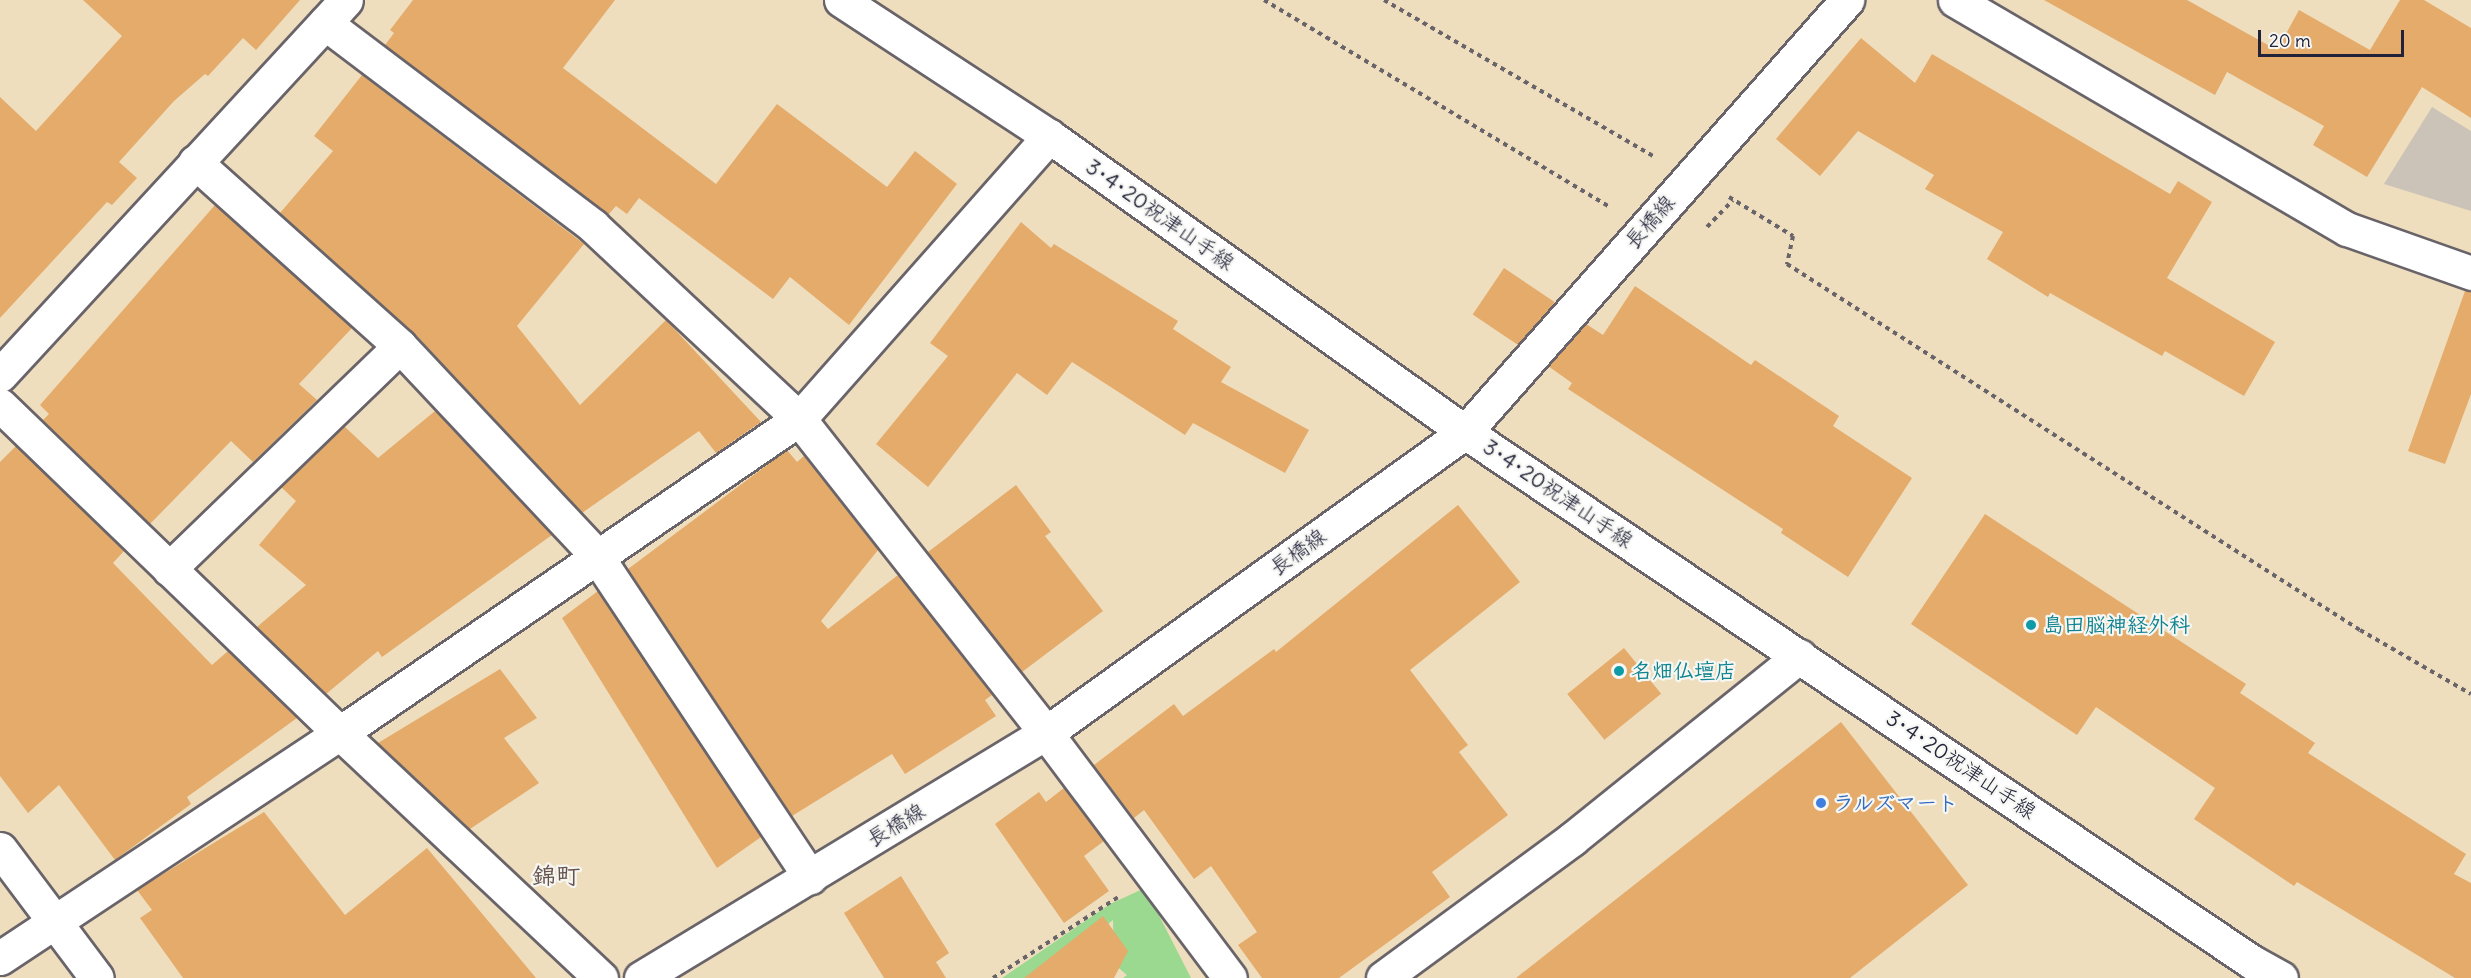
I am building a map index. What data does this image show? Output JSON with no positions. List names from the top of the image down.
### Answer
{
  "streets": {
    "street": ["3･4･20祝津山手線", "長橋線"]
  },
  "crossings": [
    ["3･4･20祝津山手線", "長橋線"]
  ],
  "districts": ["錦町"],
  "places": ["島田脳神経外科", "名畑仏壇店", "ラルズマート"],
  "scale_bar": "20 m"
}
